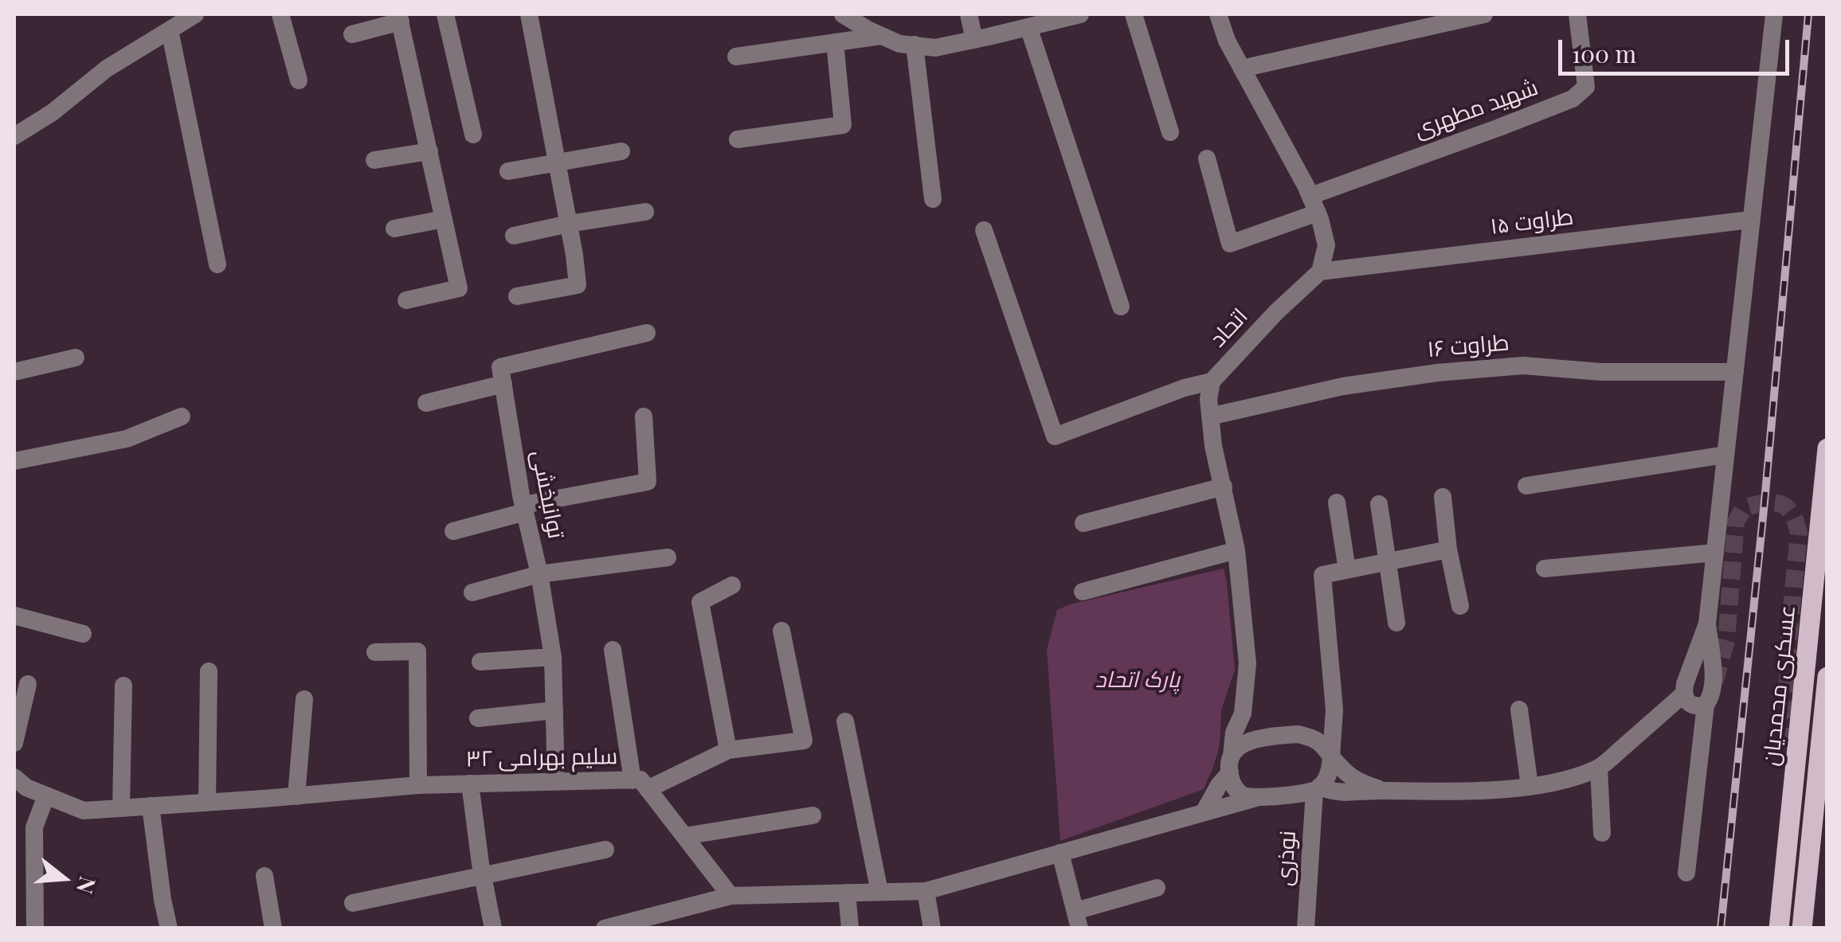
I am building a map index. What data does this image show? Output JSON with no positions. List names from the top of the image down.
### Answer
{
  "streets": {
    "main road": ["عسکری محمدیان"],
    "street": [
      "شهید مطهری",
      "طراوت ۱۵",
      "اتحاد",
      "طراوت ۱۶",
      "توانبخشی",
      "سلیم بهرامی ۳۲",
      "نوذری"
    ]
  },
  "crossings": [
    ["طراوت ۱۵", "اتحاد"],
    ["اتحاد", "طراوت ۱۶"],
    ["اتحاد", "نوذری"],
    ["توانبخشی", "سلیم بهرامی ۳۲"]
  ],
  "parks": ["پارک اتحاد"],
  "scale_bar": "100 m",
  "north": "right"
}
